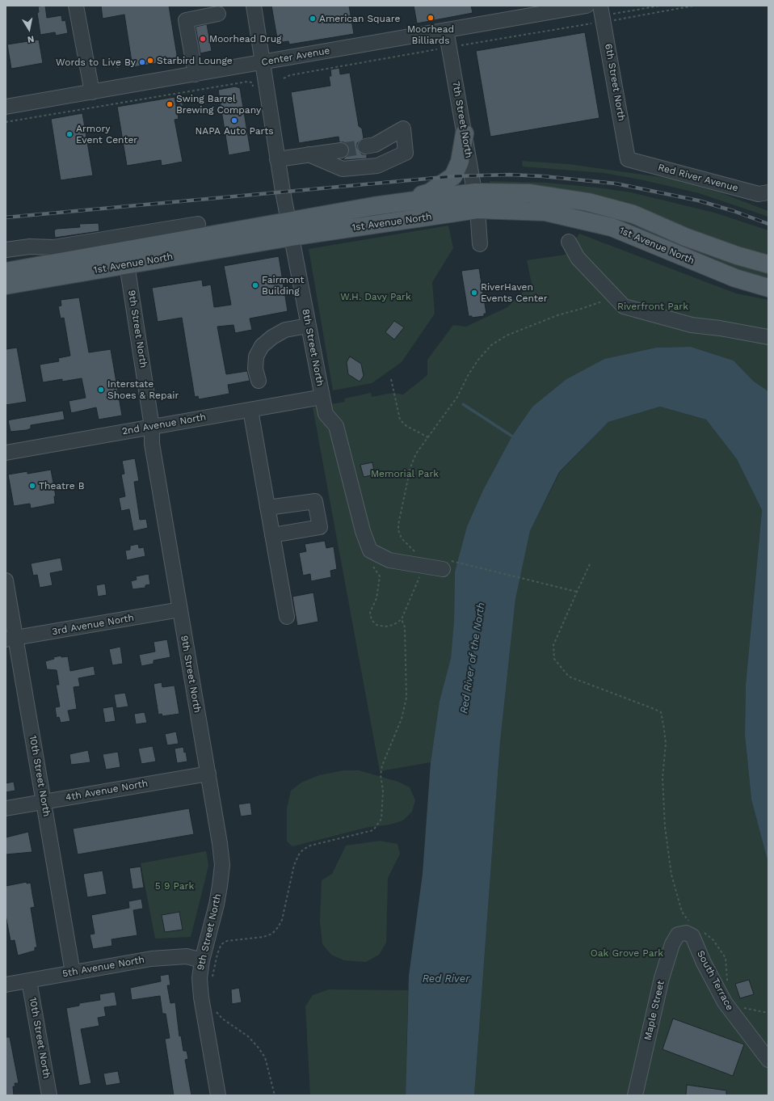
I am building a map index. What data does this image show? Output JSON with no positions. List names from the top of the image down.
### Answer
{
  "streets": {
    "main road": ["1st Avenue North"],
    "street": [
      "Center Avenue",
      "6th Street North",
      "7th Street North",
      "Red River Avenue",
      "9th Street North",
      "8th Street North",
      "2nd Avenue North",
      "3rd Avenue North",
      "10th Street North",
      "4th Avenue North",
      "5th Avenue North",
      "South Terrace",
      "Maple Street"
    ]
  },
  "crossings": [
    ["Center Avenue", "7th Street North"],
    ["Center Avenue", "8th Street North"],
    ["6th Street North", "Red River Avenue"],
    ["7th Street North", "1st Avenue North"],
    ["1st Avenue North", "9th Street North"],
    ["1st Avenue North", "8th Street North"],
    ["9th Street North", "2nd Avenue North"],
    ["9th Street North", "3rd Avenue North"],
    ["9th Street North", "4th Avenue North"],
    ["9th Street North", "5th Avenue North"],
    ["8th Street North", "2nd Avenue North"],
    ["3rd Avenue North", "10th Street North"],
    ["10th Street North", "4th Avenue North"],
    ["10th Street North", "5th Avenue North"],
    ["South Terrace", "Maple Street"]
  ],
  "water": ["Red River of the North", "Red River"],
  "parks": [
    "W.H. Davy Park",
    "Riverfront Park",
    "Memorial Park",
    "5 9 Park",
    "Oak Grove Park"
  ],
  "places": [
    "Moorhead Billiards",
    "American Square",
    "Moorhead Drug",
    "Starbird Lounge",
    "Words to Live By",
    "Swing Barrel Brewing Company",
    "NAPA Auto Parts",
    "Armory Event Center",
    "Fairmont Building",
    "RiverHaven Events Center",
    "Interstate Shoes & Repair",
    "Theatre B"
  ],
  "north": "bottom"
}
